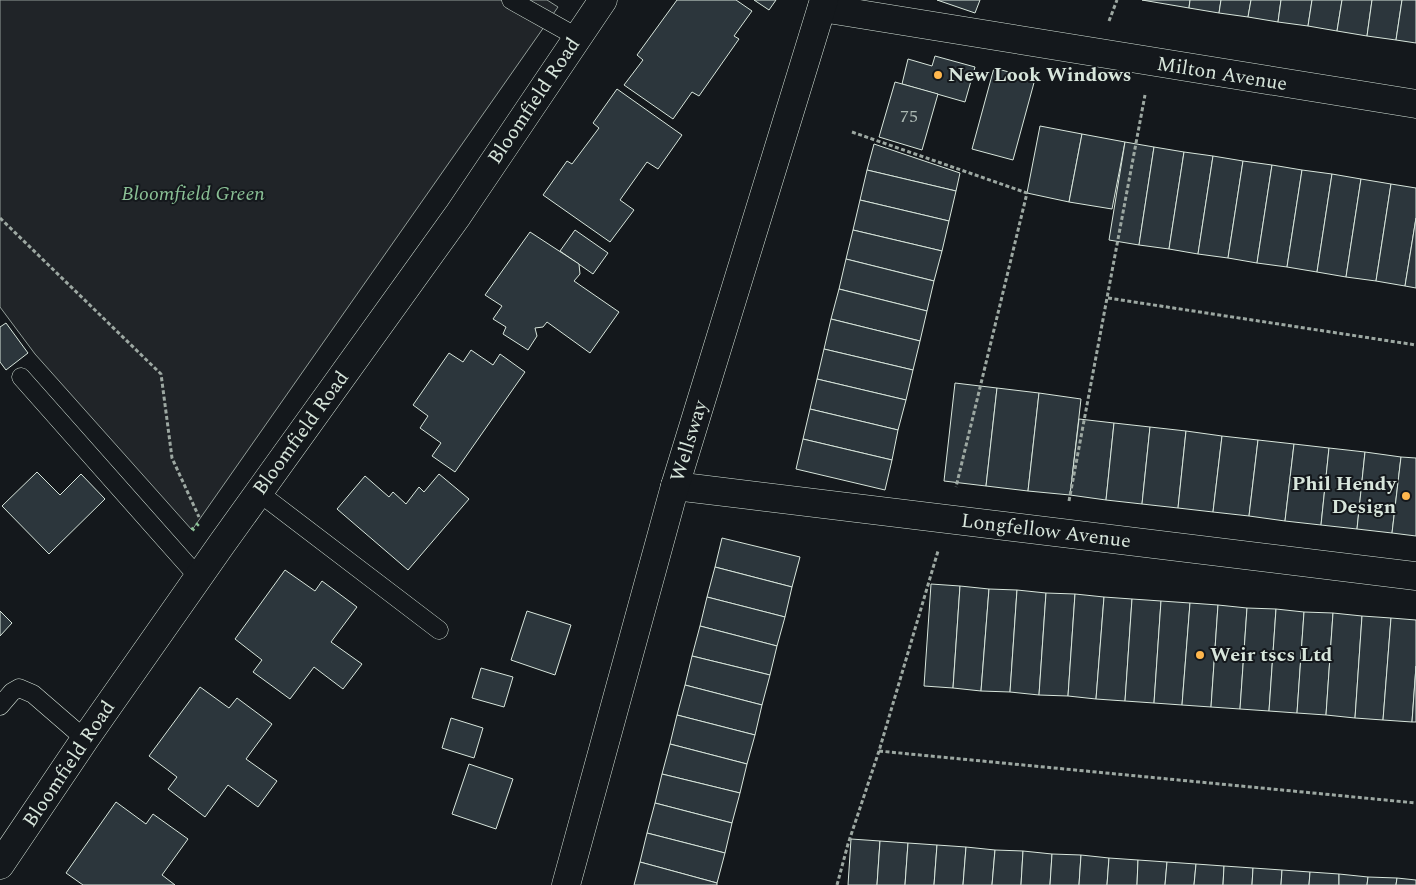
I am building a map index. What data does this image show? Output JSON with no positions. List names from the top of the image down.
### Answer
{
  "streets": {
    "street": [
      "Milton Avenue",
      "Bloomfield Road",
      "Wellsway",
      "Longfellow Avenue"
    ]
  },
  "crossings": [
    ["Milton Avenue", "Wellsway"],
    ["Wellsway", "Longfellow Avenue"]
  ],
  "parks": ["Bloomfield Green"],
  "places": ["New Look Windows", "Phil Hendy Design", "Weir tscs Ltd"],
  "house_numbers": ["75"]
}
